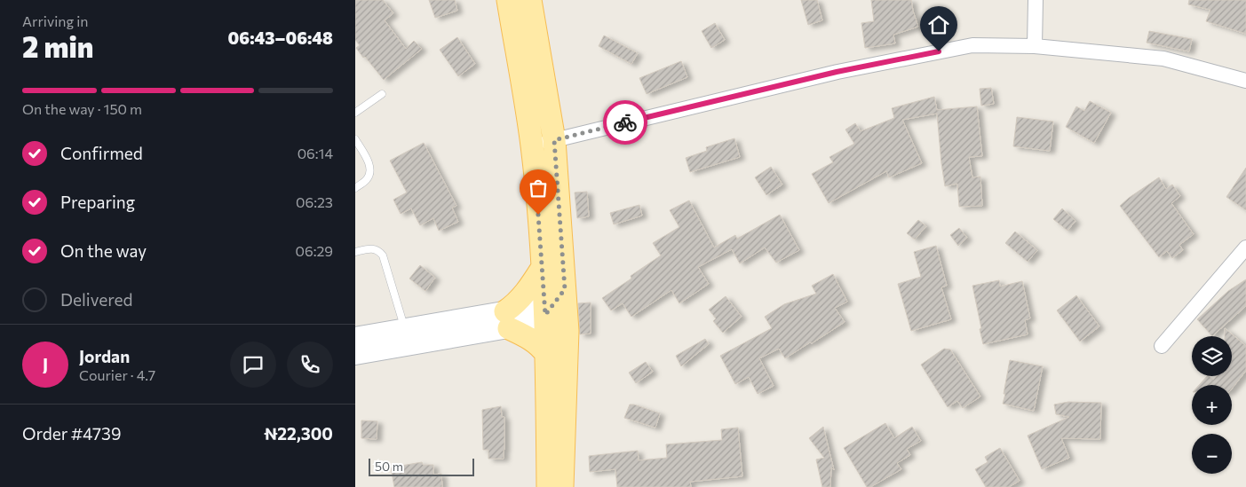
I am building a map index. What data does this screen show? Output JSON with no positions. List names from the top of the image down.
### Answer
{
  "scale_bar": "50 m",
  "page": {
    "heading": ["2 min", "Arriving in", "06:43–06:48"],
    "panel": [
      "Jordan",
      "Courier · 4.7",
      "Order #4739",
      "₦22,300"
    ],
    "bar": "On the way · 150 m",
    "list": [
      ["Confirmed", "06:14"],
      ["Preparing", "06:23"],
      ["On the way", "06:29"],
      "Delivered"
    ],
    "map_buttons": ["+", "−"],
    "round": "J",
    "scale": "50 m"
  }
}
